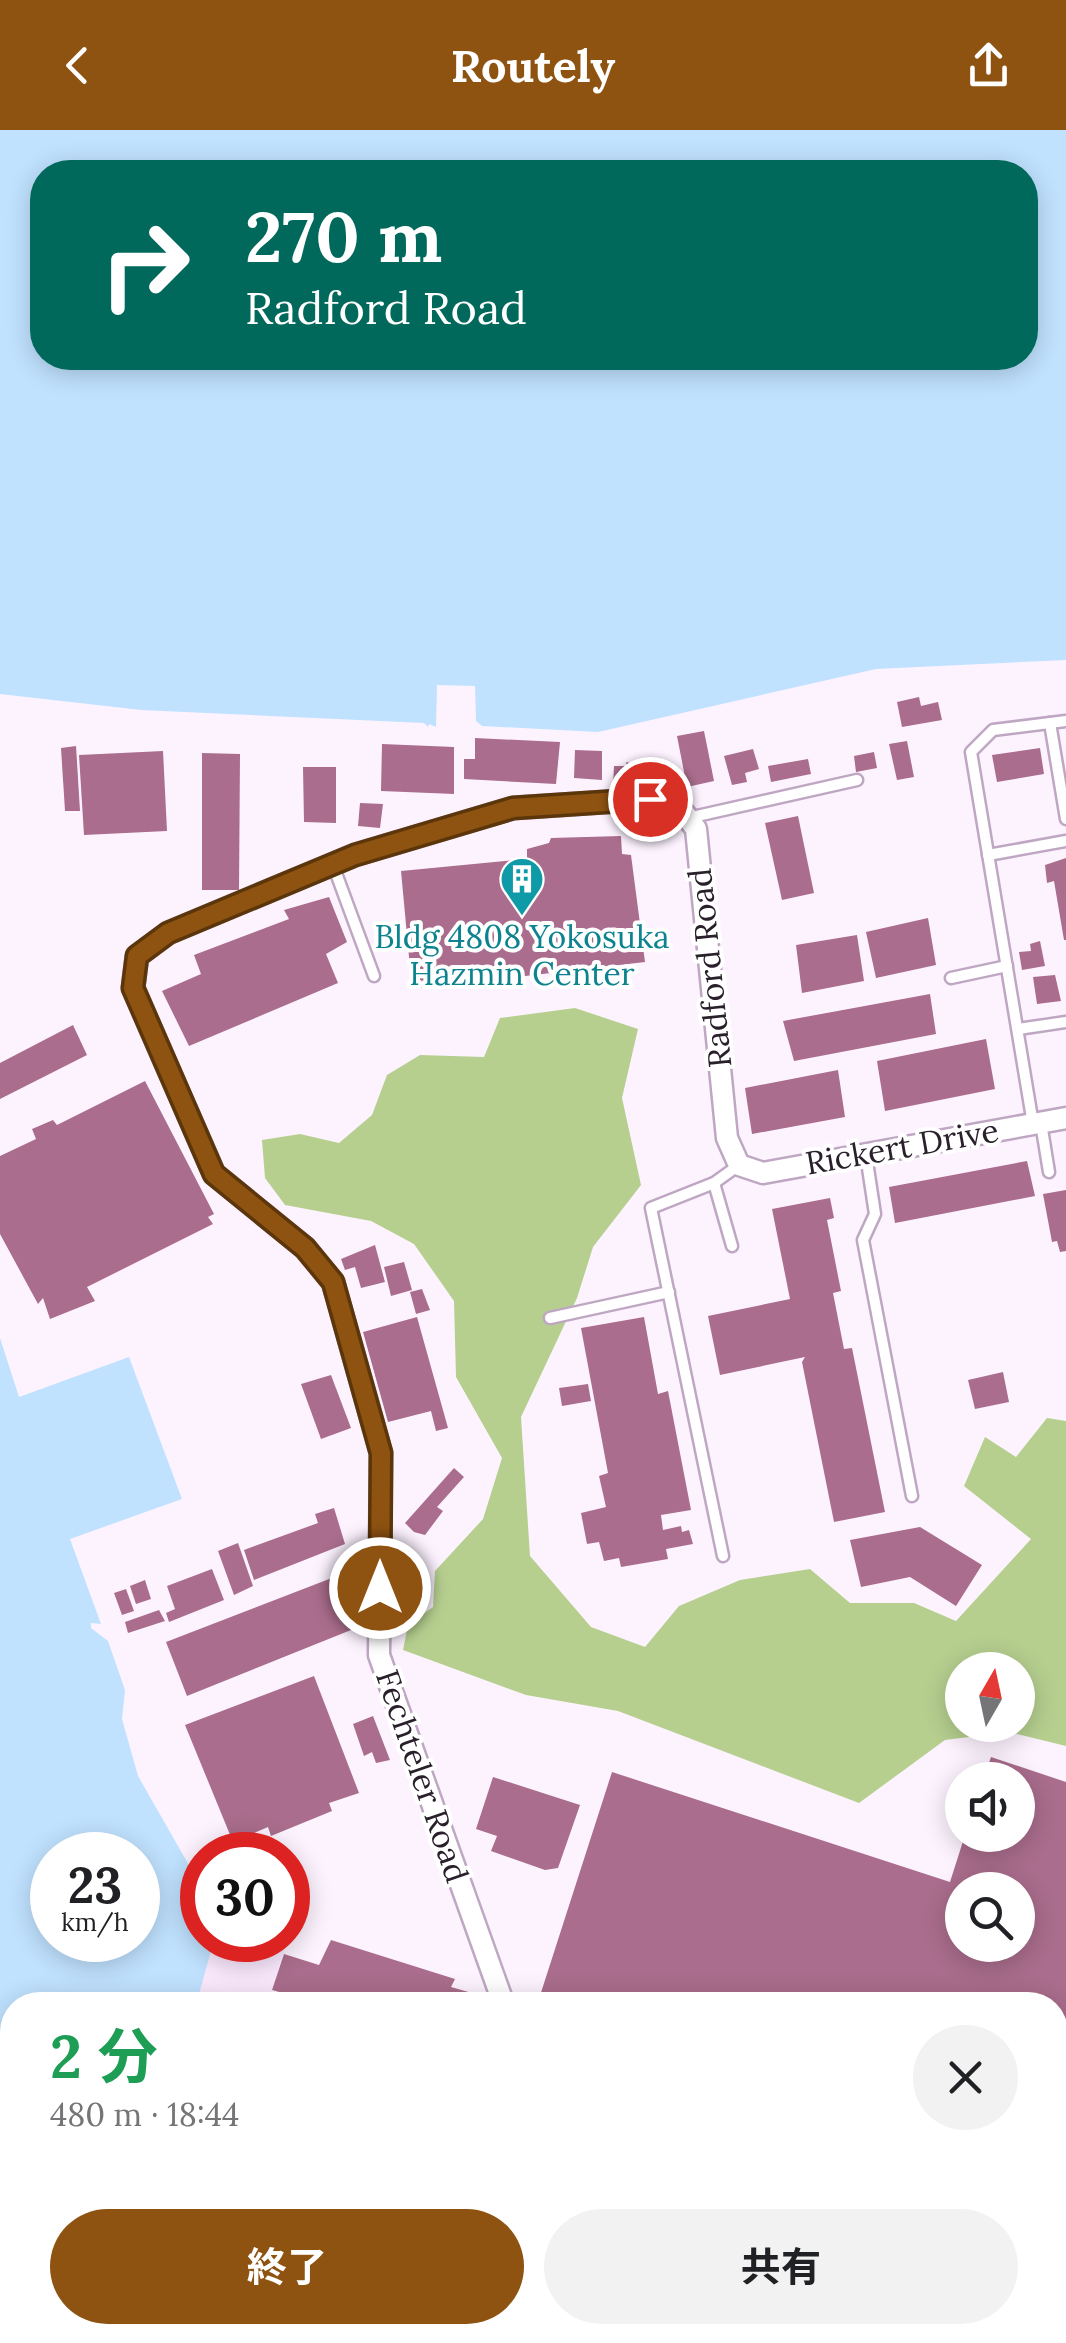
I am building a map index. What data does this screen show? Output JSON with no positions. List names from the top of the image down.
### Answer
{
  "streets": {
    "street": ["Radford Road", "Rickert Drive", "Fechteler Road"]
  },
  "crossings": [
    ["Radford Road", "Rickert Drive"]
  ],
  "places": {
    "building": ["Bldg 4808 Yokosuka Hazmin Center"]
  },
  "north": "top",
  "page": {
    "header": "Routely",
    "turn": ["270 m", "Radford Road"],
    "speed": "23 km/h",
    "limit": "30",
    "heading": ["2 分", "480 m · 18:44"],
    "buttons": ["終了", "共有"]
  }
}
